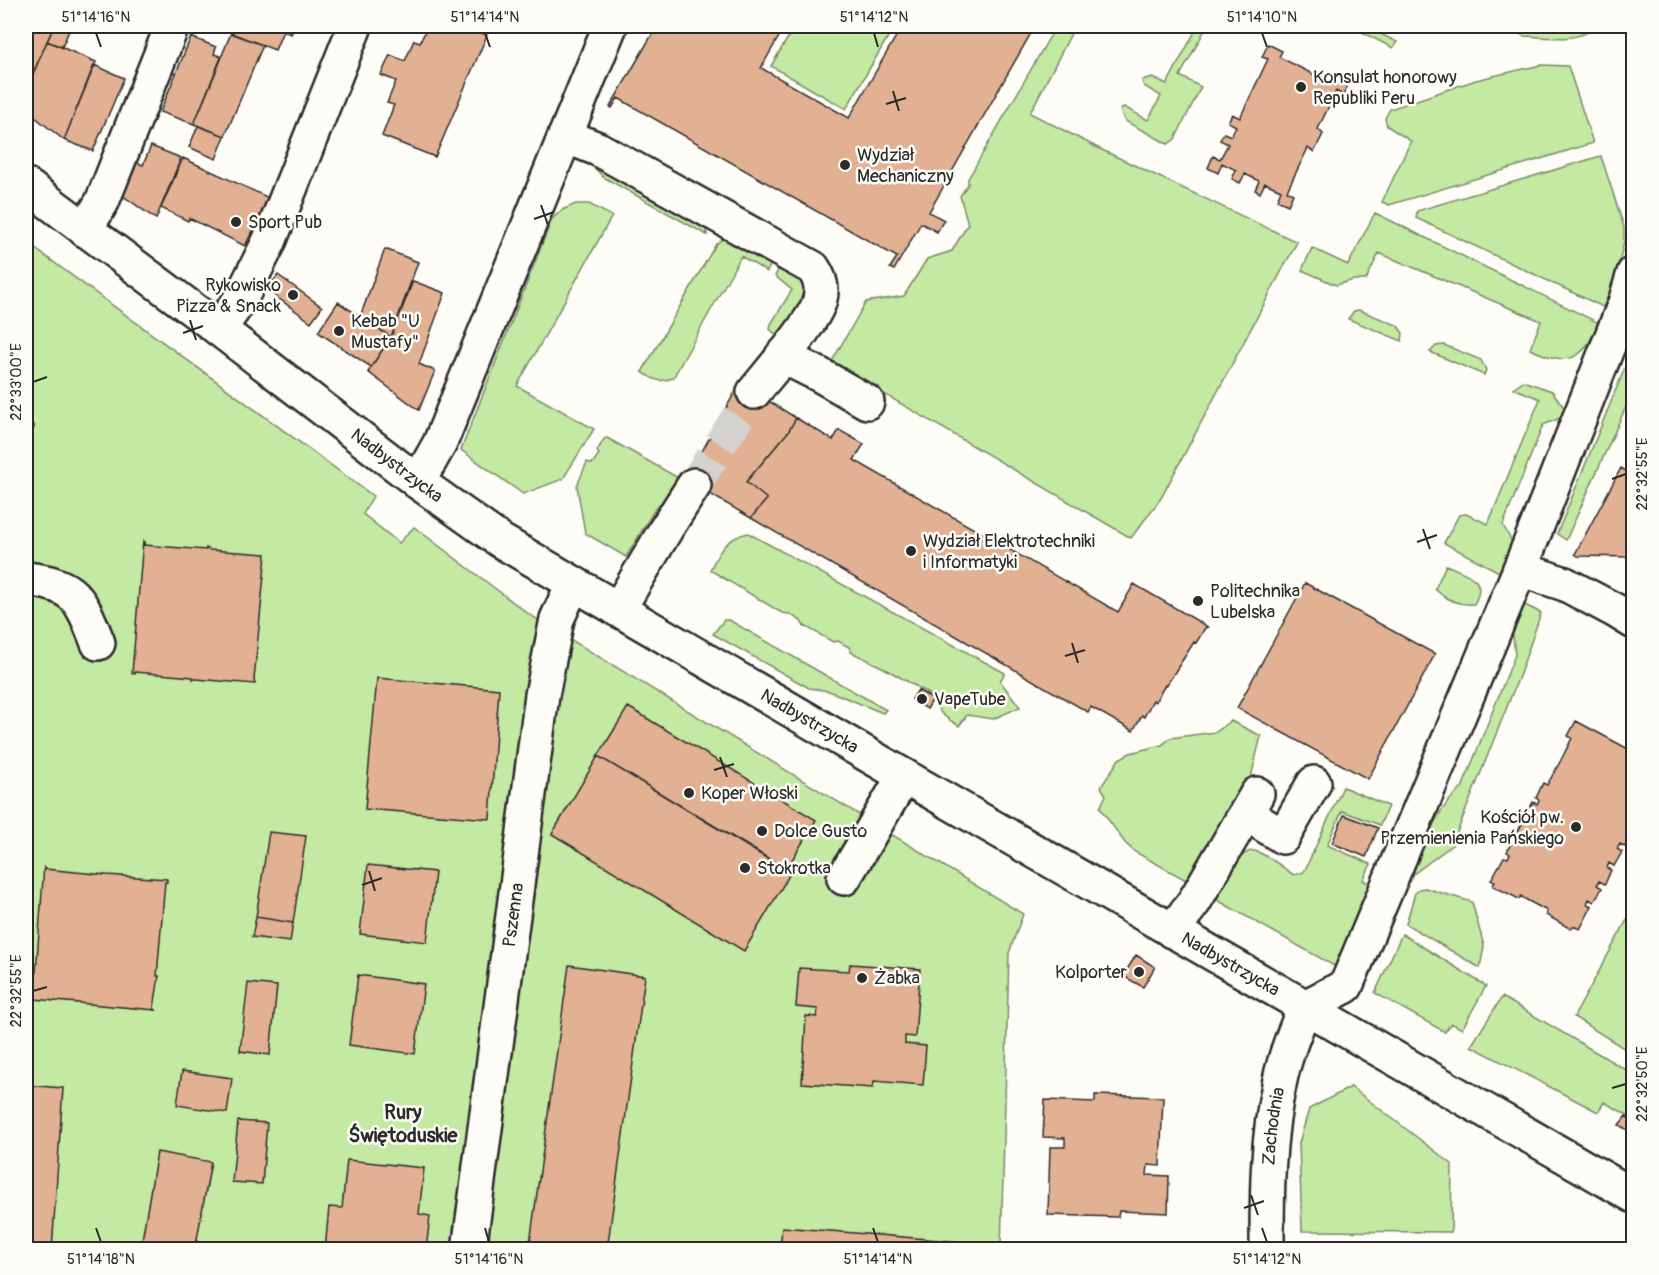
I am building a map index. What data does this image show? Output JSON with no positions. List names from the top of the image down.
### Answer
{
  "streets": {
    "street": ["Nadbystrzycka", "Pszenna", "Zachodnia"]
  },
  "crossings": [
    ["Nadbystrzycka", "Pszenna"],
    ["Nadbystrzycka", "Zachodnia"]
  ],
  "districts": ["Rury Świętoduskie"],
  "places": [
    "Konsulat honorowy Republiki Peru",
    "Wydział Mechaniczny",
    "Sport Pub",
    "Rykowisko Pizza & Snack",
    "Kebab \"U Mustafy\"",
    "Wydział Elektrotechniki i Informatyki",
    "Politechnika Lubelska",
    "VapeTube",
    "Koper Włoski",
    "Kościół pw. Przemienienia Pańskiego",
    "Dolce Gusto",
    "Stokrotka",
    "Kolporter",
    "Żabka"
  ],
  "coordinates": [
    "51°14'16\"N",
    "51°14'14\"N",
    "51°14'12\"N",
    "51°14'10\"N",
    "22°33'00\"E",
    "22°32'55\"E",
    "22°32'50\"E",
    "51°14'18\"N"
  ]
}
